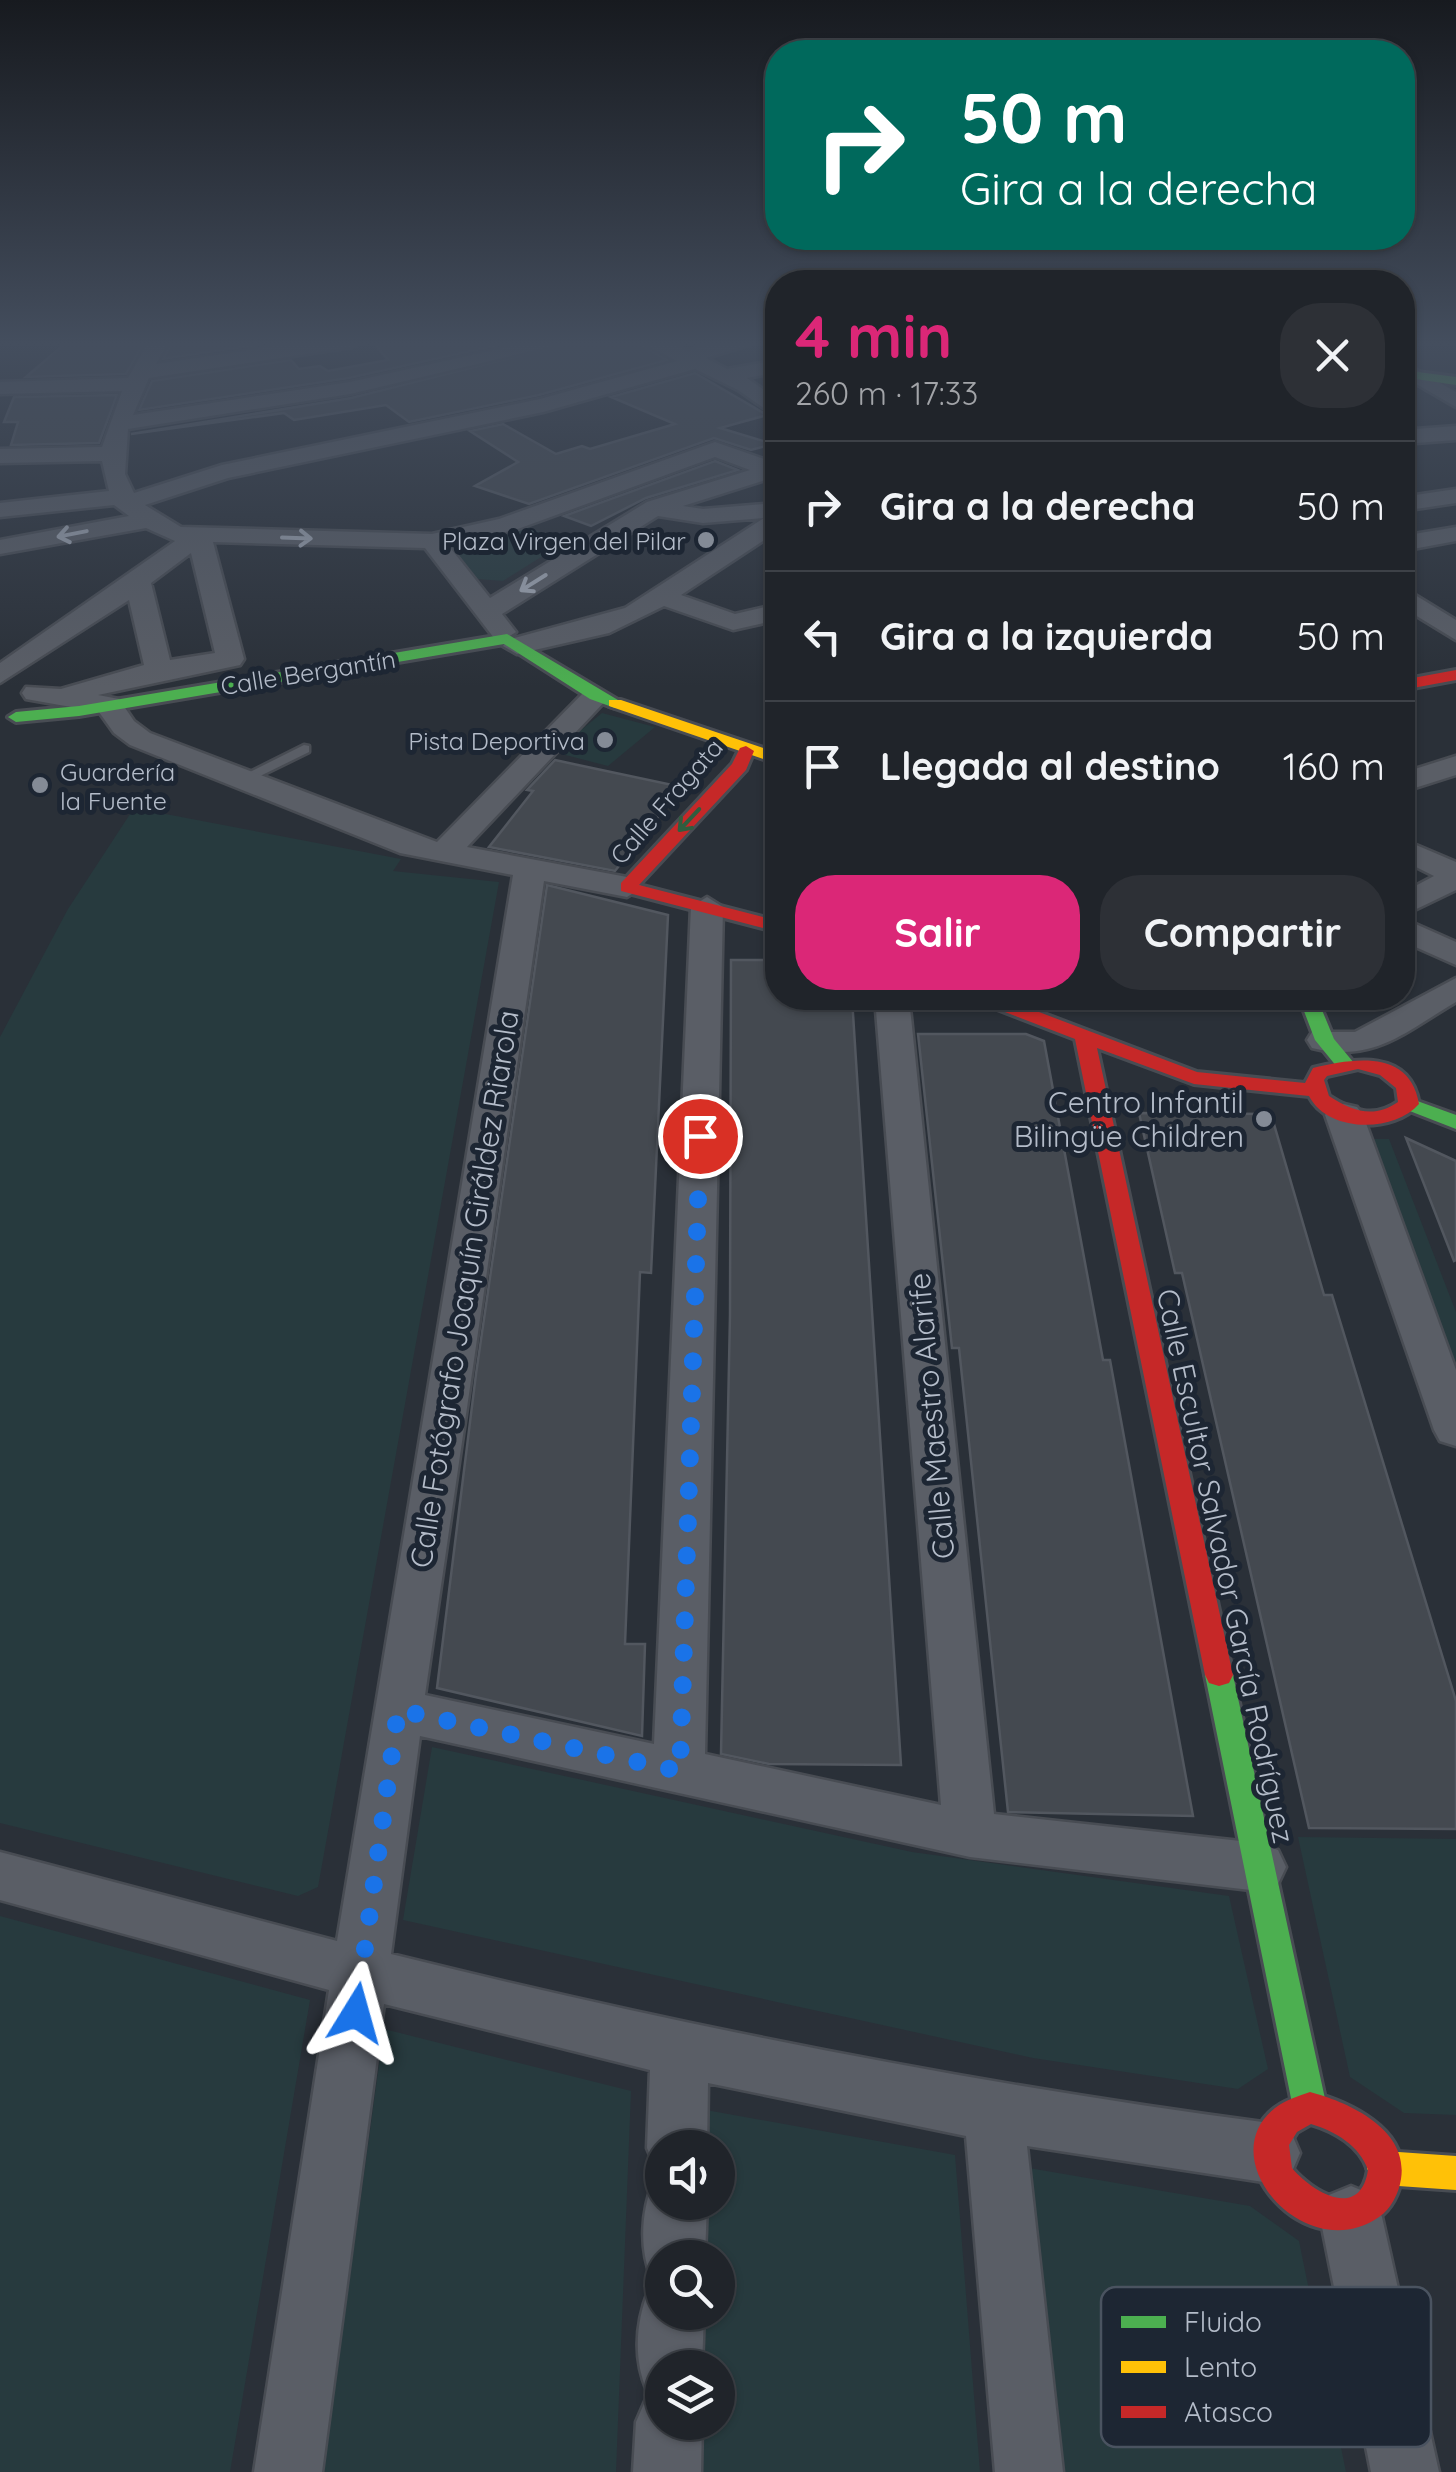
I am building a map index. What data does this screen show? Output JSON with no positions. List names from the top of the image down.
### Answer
{
  "streets": {
    "street": [
      "Calle Bergantín",
      "Calle Fragata",
      "Calle Fotógrafo Joaquín Giráldez Riarola",
      "Calle Maestro Alarife",
      "Calle Escultor Salvador García Rodríguez"
    ]
  },
  "places": [
    "Plaza Virgen del Pilar",
    "Pista Deportiva",
    "Guardería la Fuente",
    "Centro Infantil Bilingüe Children"
  ],
  "legend": ["Fluido", "Lento", "Atasco"],
  "page": {
    "turn": ["50 m", "Gira a la derecha"],
    "heading": ["4 min", "260 m · 17:33"],
    "list": [
      {
        "name": "Gira a la derecha",
        "value": "50 m"
      },
      {
        "name": "Gira a la izquierda",
        "value": "50 m"
      },
      {
        "name": "Llegada al destino",
        "value": "160 m"
      }
    ],
    "buttons": ["Salir", "Compartir"]
  }
}
